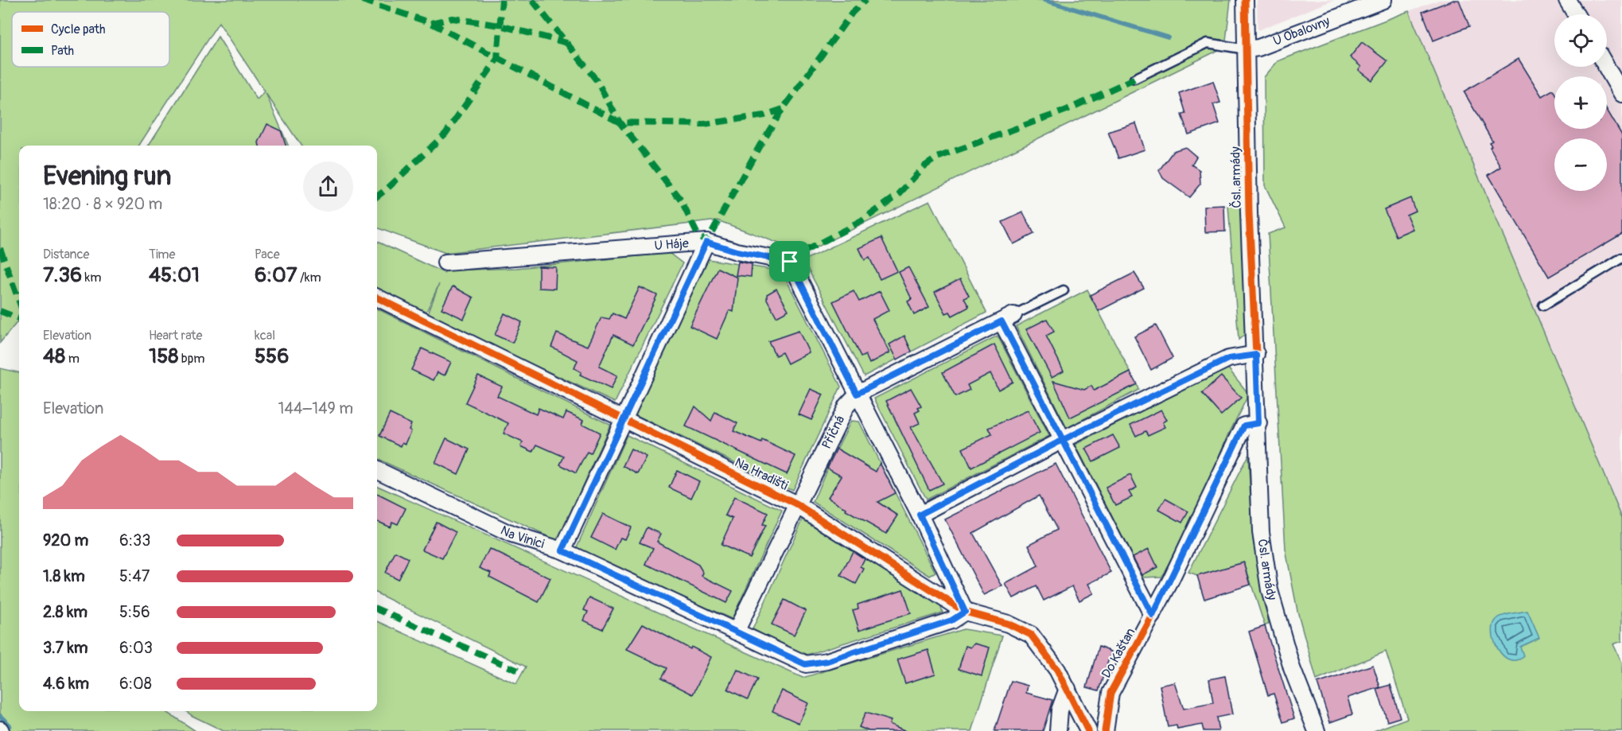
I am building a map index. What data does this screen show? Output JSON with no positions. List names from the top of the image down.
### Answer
{
  "streets": {
    "street": [
      "U Obalovny",
      "Čsl. armády",
      "U Háje",
      "Příčná",
      "Na Hradišti",
      "Na Vinici",
      "Do Kaštan"
    ]
  },
  "crossings": [
    ["U Obalovny", "Čsl. armády"],
    ["Čsl. armády", "Do Kaštan"],
    ["U Háje", "Příčná"],
    ["U Háje", "Na Hradišti"],
    ["U Háje", "Na Vinici"],
    ["Příčná", "Na Hradišti"],
    ["Příčná", "Na Vinici"],
    ["Na Hradišti", "Na Vinici"]
  ],
  "legend": ["Cycle path", "Path"],
  "page": {
    "map_buttons": ["+", "−"],
    "heading": ["Evening run", "18:20 · 8 × 920 m"],
    "stats": [
      ["Distance", "7.36 km"],
      ["Time", "45:01"],
      ["Pace", "6:07 /km"],
      ["Elevation", "48 m"],
      ["Heart rate", "158 bpm"],
      ["kcal", "556"]
    ],
    "chart": ["Elevation", "144–149 m"],
    "list": [
      {
        "name": "920 m",
        "note": "6:33"
      },
      {
        "name": "1.8 km",
        "note": "5:47"
      },
      {
        "name": "2.8 km",
        "note": "5:56"
      },
      {
        "name": "3.7 km",
        "note": "6:03"
      },
      {
        "name": "4.6 km",
        "note": "6:08"
      }
    ]
  }
}
